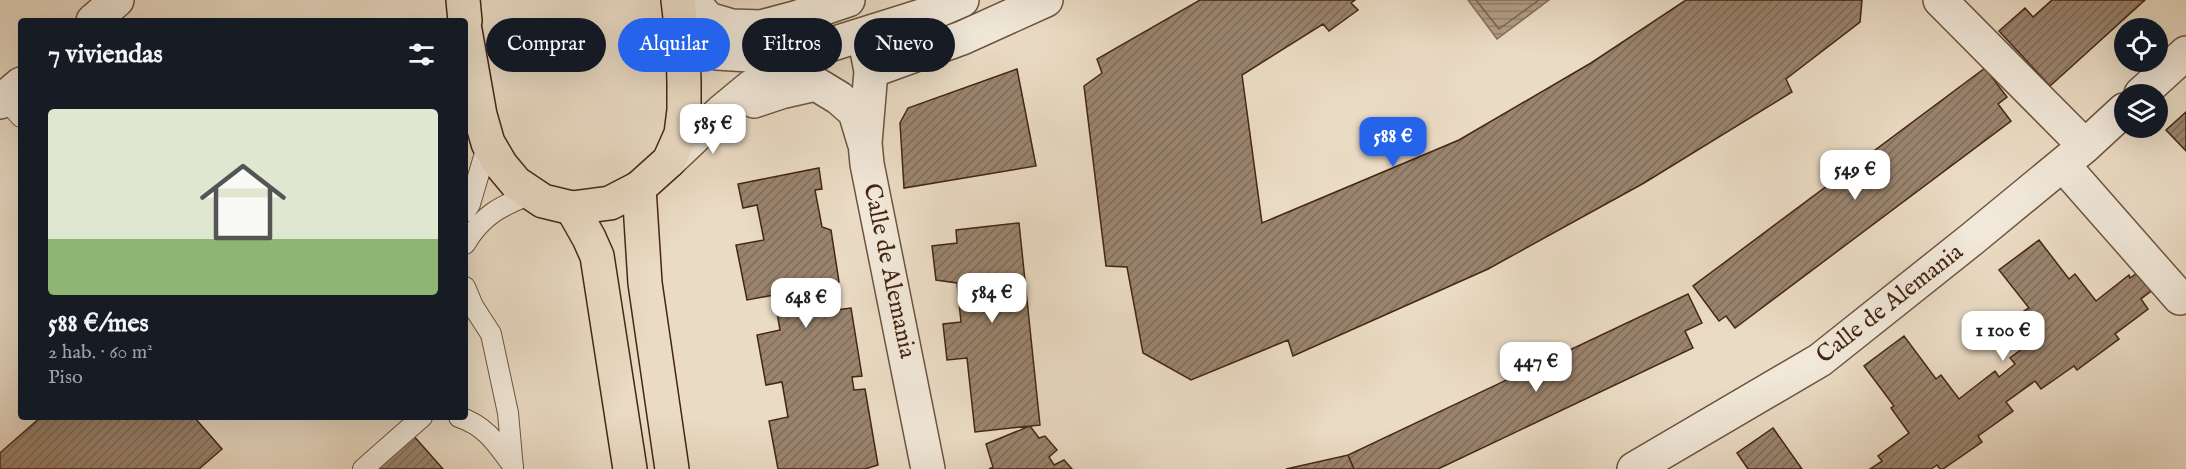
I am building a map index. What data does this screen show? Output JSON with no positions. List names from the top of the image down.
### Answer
{
  "streets": {
    "street": ["Calle de Alemania"]
  },
  "page": {
    "chip": [
      "Comprar",
      "Alquilar",
      "Filtros",
      "Nuevo"
    ],
    "heading": "7 viviendas",
    "list": [
      {
        "name": "588 €/mes",
        "note": "2 hab. · 60 m² · Piso"
      }
    ],
    "price": [
      "585 €",
      "588 €",
      "549 €",
      "584 €",
      "648 €",
      "1 100 €",
      "447 €"
    ]
  }
}
